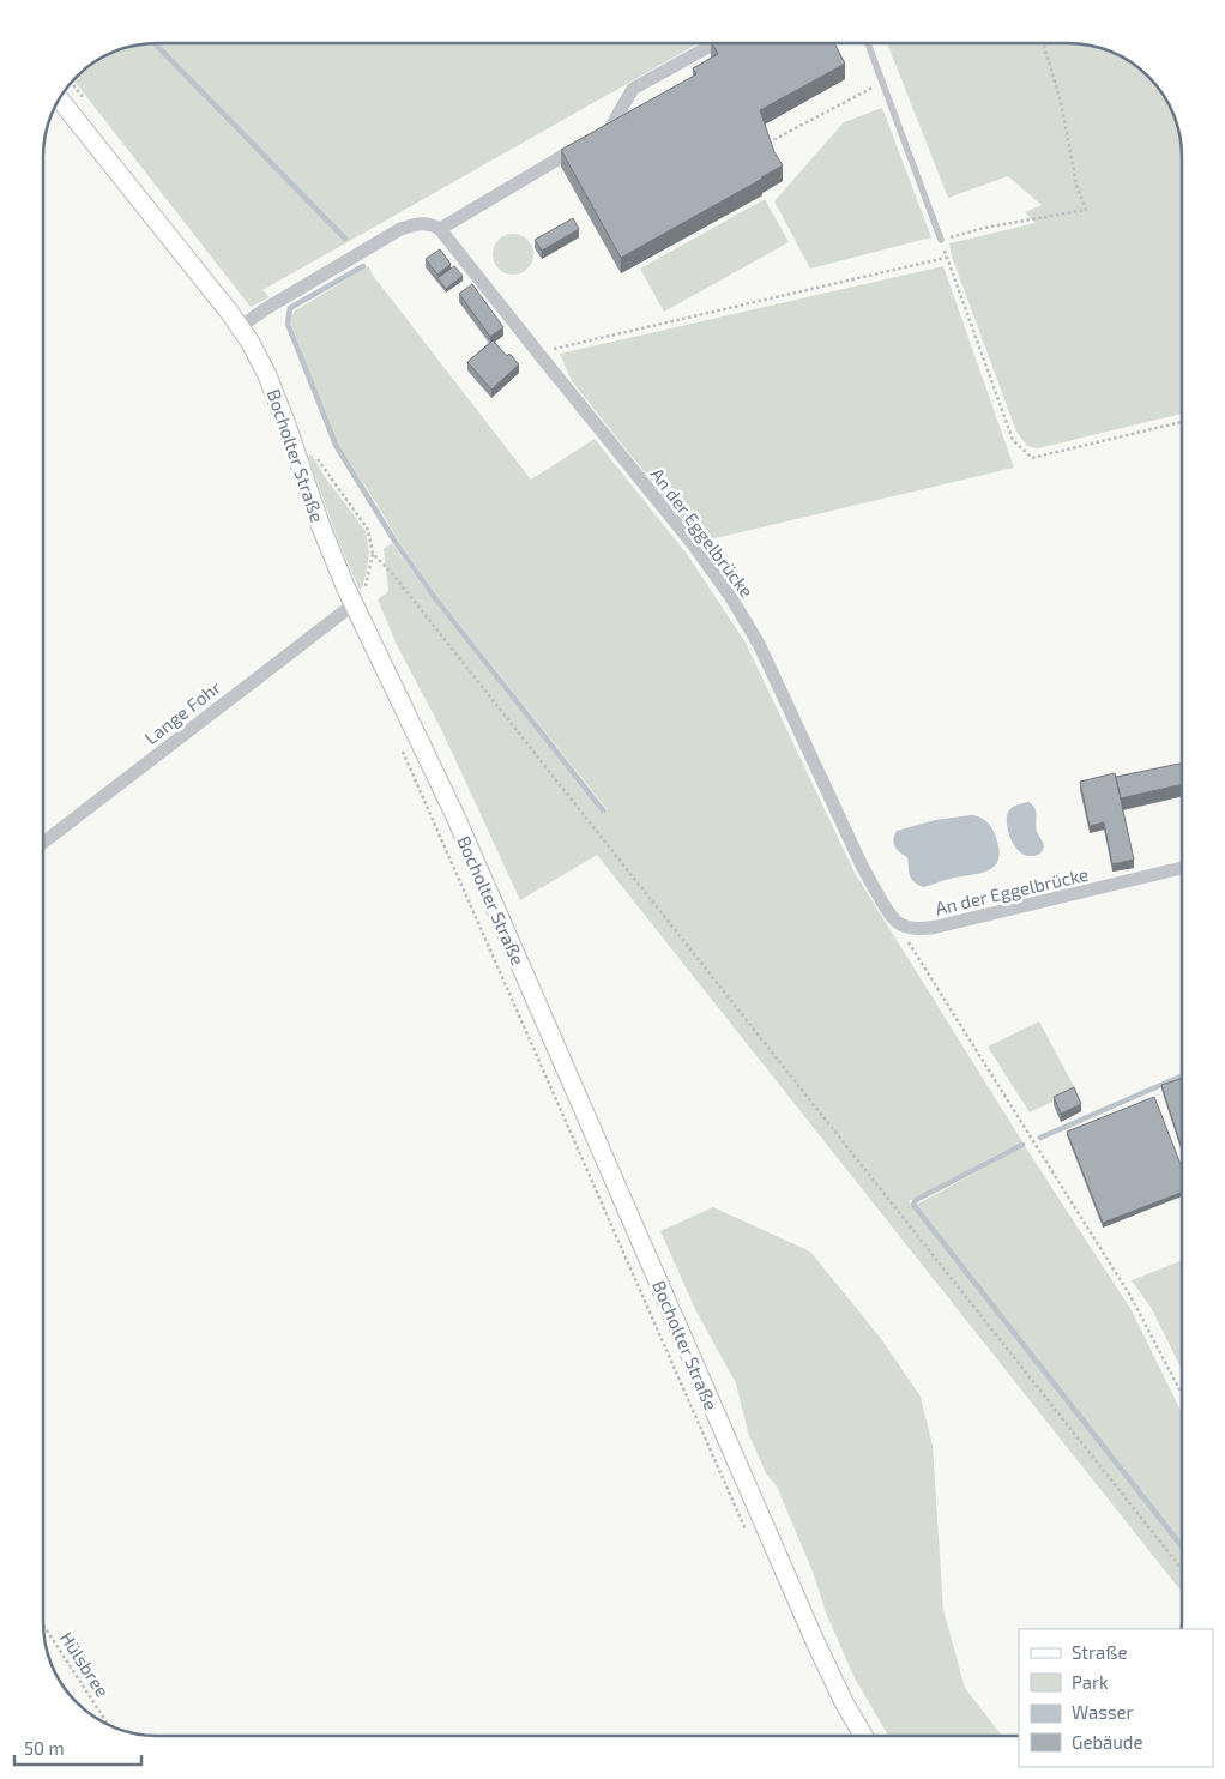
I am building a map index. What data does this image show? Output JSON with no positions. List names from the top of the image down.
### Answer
{
  "streets": {
    "main road": ["Bocholter Straße"],
    "street": ["An der Eggelbrücke", "Lange Fohr"],
    "path": ["Hülsbree"]
  },
  "crossings": [
    ["Bocholter Straße", "Lange Fohr"]
  ],
  "legend": [
    "Straße",
    "Park",
    "Wasser",
    "Gebäude"
  ],
  "scale_bar": "50 m"
}
